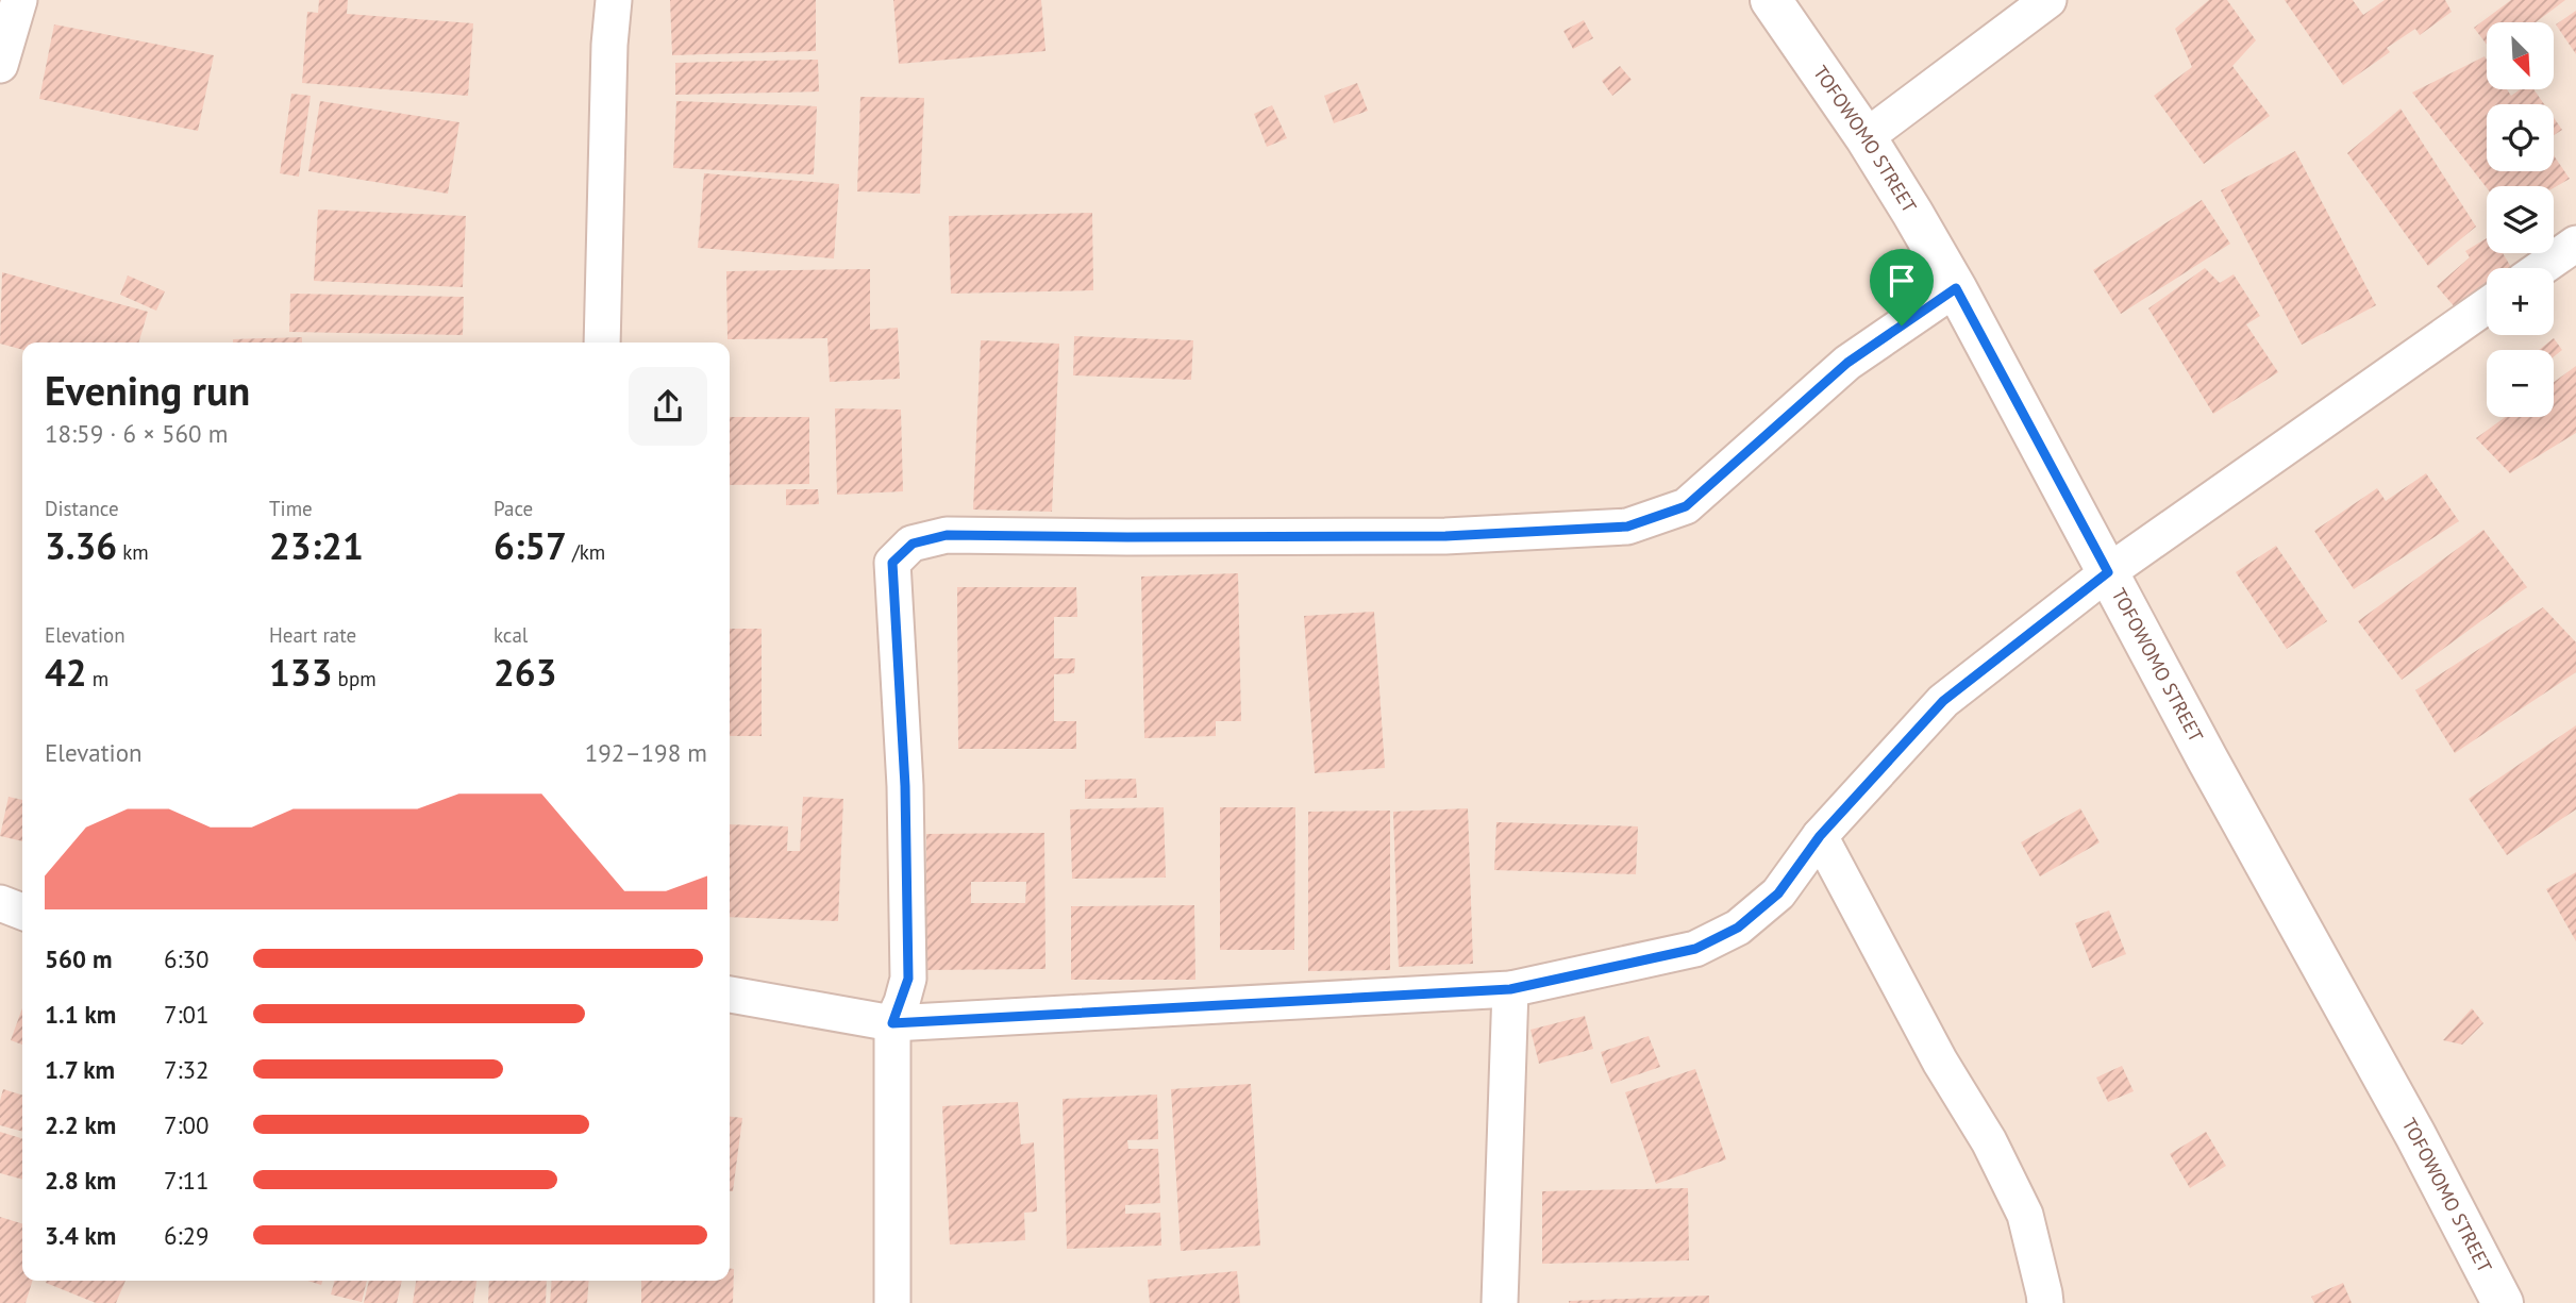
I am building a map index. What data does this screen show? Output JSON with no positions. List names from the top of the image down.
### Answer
{
  "streets": {
    "street": ["TOFOWOMO STREET"]
  },
  "north": "bottom right",
  "page": {
    "map_buttons": ["+", "−"],
    "heading": ["Evening run", "18:59 · 6 × 560 m"],
    "stats": [
      ["Distance", "3.36 km"],
      ["Time", "23:21"],
      ["Pace", "6:57 /km"],
      ["Elevation", "42 m"],
      ["Heart rate", "133 bpm"],
      ["kcal", "263"]
    ],
    "chart": ["Elevation", "192–198 m"],
    "list": [
      {
        "name": "560 m",
        "note": "6:30"
      },
      {
        "name": "1.1 km",
        "note": "7:01"
      },
      {
        "name": "1.7 km",
        "note": "7:32"
      },
      {
        "name": "2.2 km",
        "note": "7:00"
      },
      {
        "name": "2.8 km",
        "note": "7:11"
      },
      {
        "name": "3.4 km",
        "note": "6:29"
      }
    ]
  }
}
